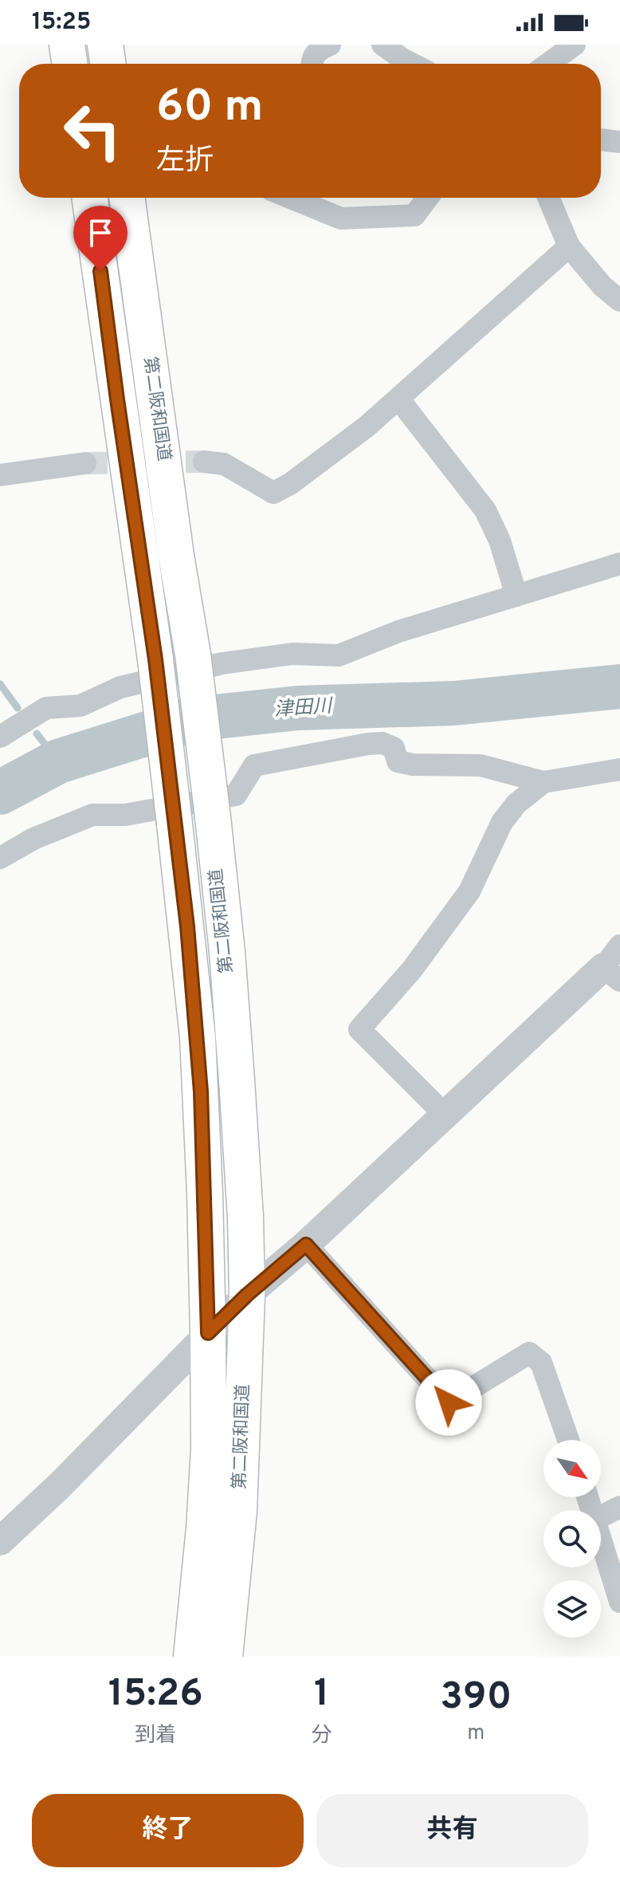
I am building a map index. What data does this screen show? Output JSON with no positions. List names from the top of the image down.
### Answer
{
  "streets": {
    "highway": ["第二阪和国道"]
  },
  "water": ["津田川"],
  "north": "bottom right",
  "page": {
    "status": "15:25",
    "turn": ["60 m", "左折"],
    "eta": [
      "15:26",
      "到着",
      "1",
      "分",
      "390",
      "m"
    ],
    "buttons": ["終了", "共有"]
  }
}
